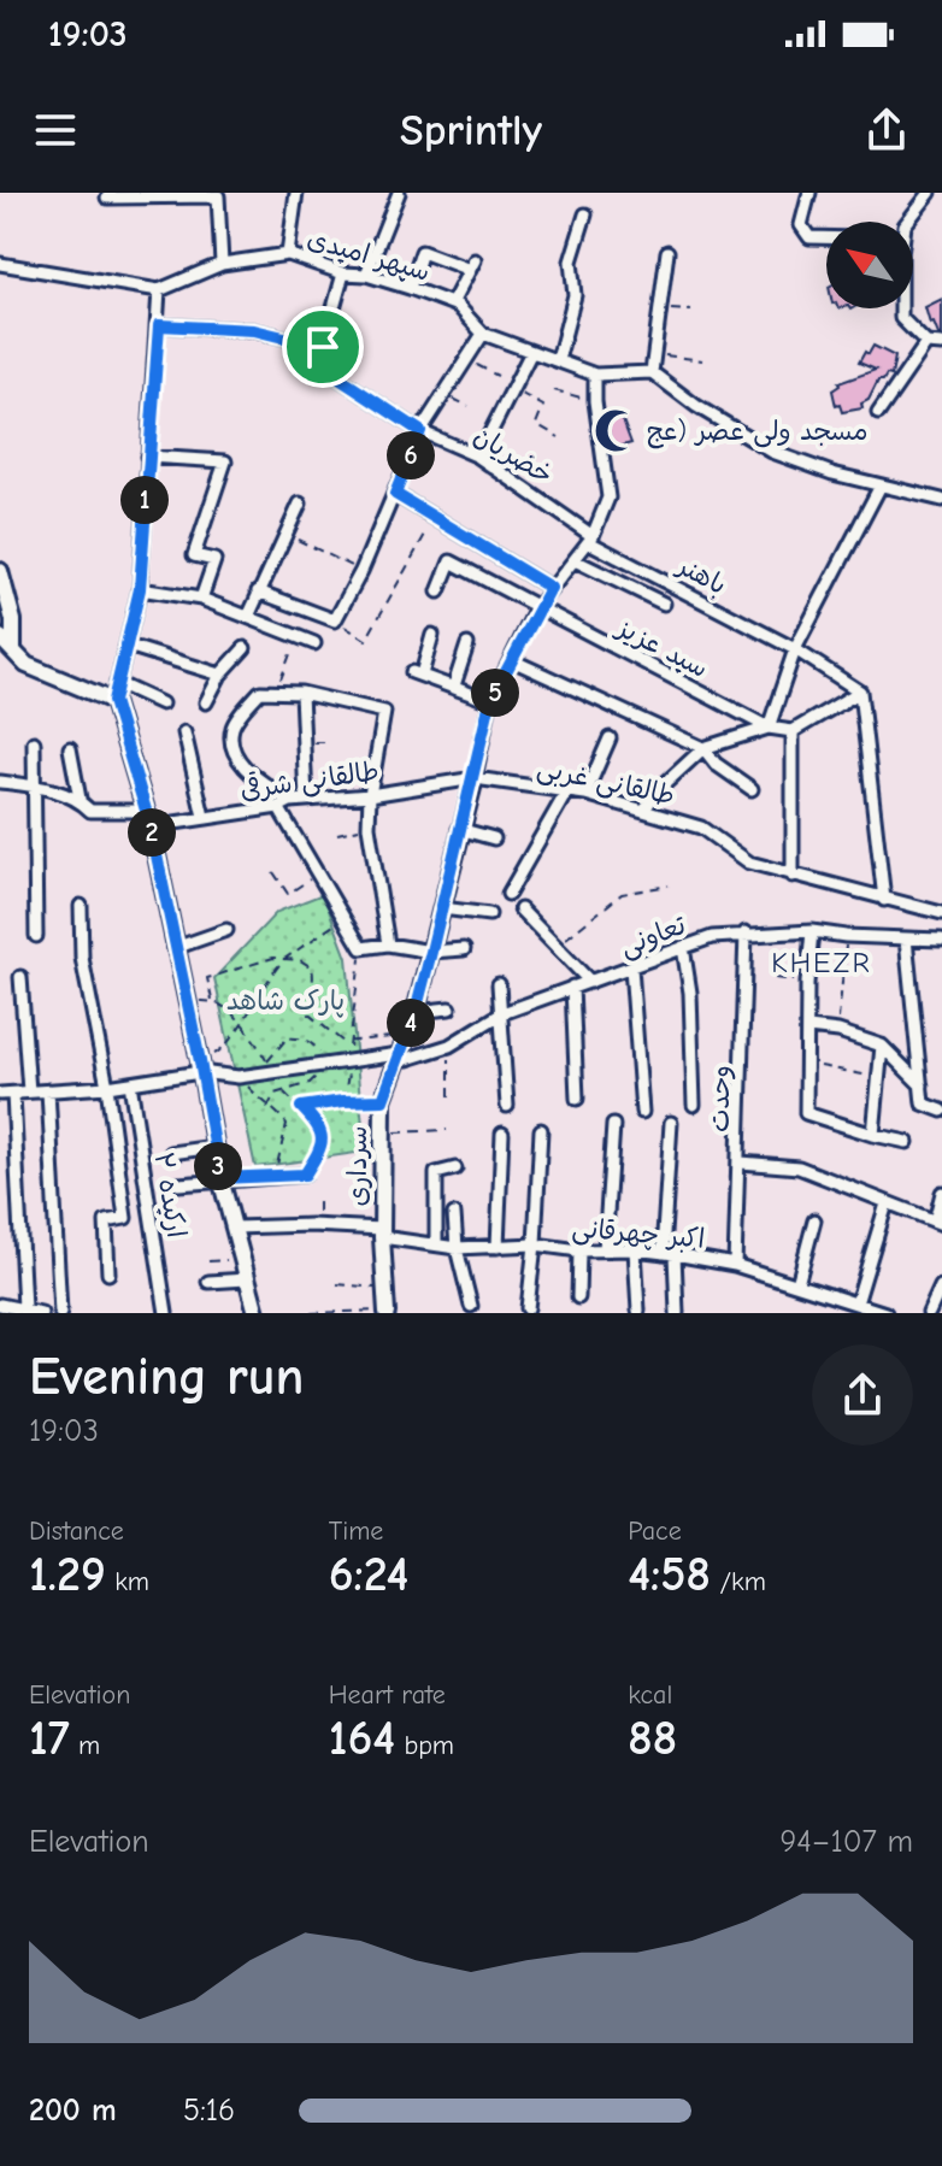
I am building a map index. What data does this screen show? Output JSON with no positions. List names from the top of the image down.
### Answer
{
  "streets": {
    "main road": ["سرداری"],
    "street": [
      "سپهر امیدی",
      "خضریان",
      "باهنر",
      "سید عزیز",
      "طالقانی شرقی",
      "طالقانی غربی",
      "تعاونی",
      "وحدت",
      "ارکیده ۲",
      "اکبر چهرقانی"
    ]
  },
  "crossings": [
    ["سپهر امیدی", "سرداری"],
    ["خضریان", "باهنر"],
    ["خضریان", "سرداری"],
    ["باهنر", "سرداری"],
    ["سید عزیز", "سرداری"],
    ["طالقانی شرقی", "طالقانی غربی"],
    ["طالقانی شرقی", "سرداری"],
    ["طالقانی غربی", "سرداری"],
    ["تعاونی", "وحدت"],
    ["تعاونی", "سرداری"],
    ["تعاونی", "ارکیده ۲"],
    ["وحدت", "اکبر چهرقانی"],
    ["سرداری", "اکبر چهرقانی"]
  ],
  "districts": ["KHEZR"],
  "parks": ["پارک شاهد"],
  "places": {
    "mosque": ["مسجد ولی عصر (عج"]
  },
  "north": "top left",
  "page": {
    "status": "19:03",
    "header": "Sprintly",
    "pins": [
      "6",
      "1",
      "5",
      "2",
      "4",
      "3"
    ],
    "heading": ["Evening run", "19:03"],
    "stats": [
      ["Distance", "1.29 km"],
      ["Time", "6:24"],
      ["Pace", "4:58 /km"],
      ["Elevation", "17 m"],
      ["Heart rate", "164 bpm"],
      ["kcal", "88"]
    ],
    "chart": ["Elevation", "94–107 m"],
    "list": [
      {
        "name": "200 m",
        "note": "5:16"
      }
    ]
  }
}
